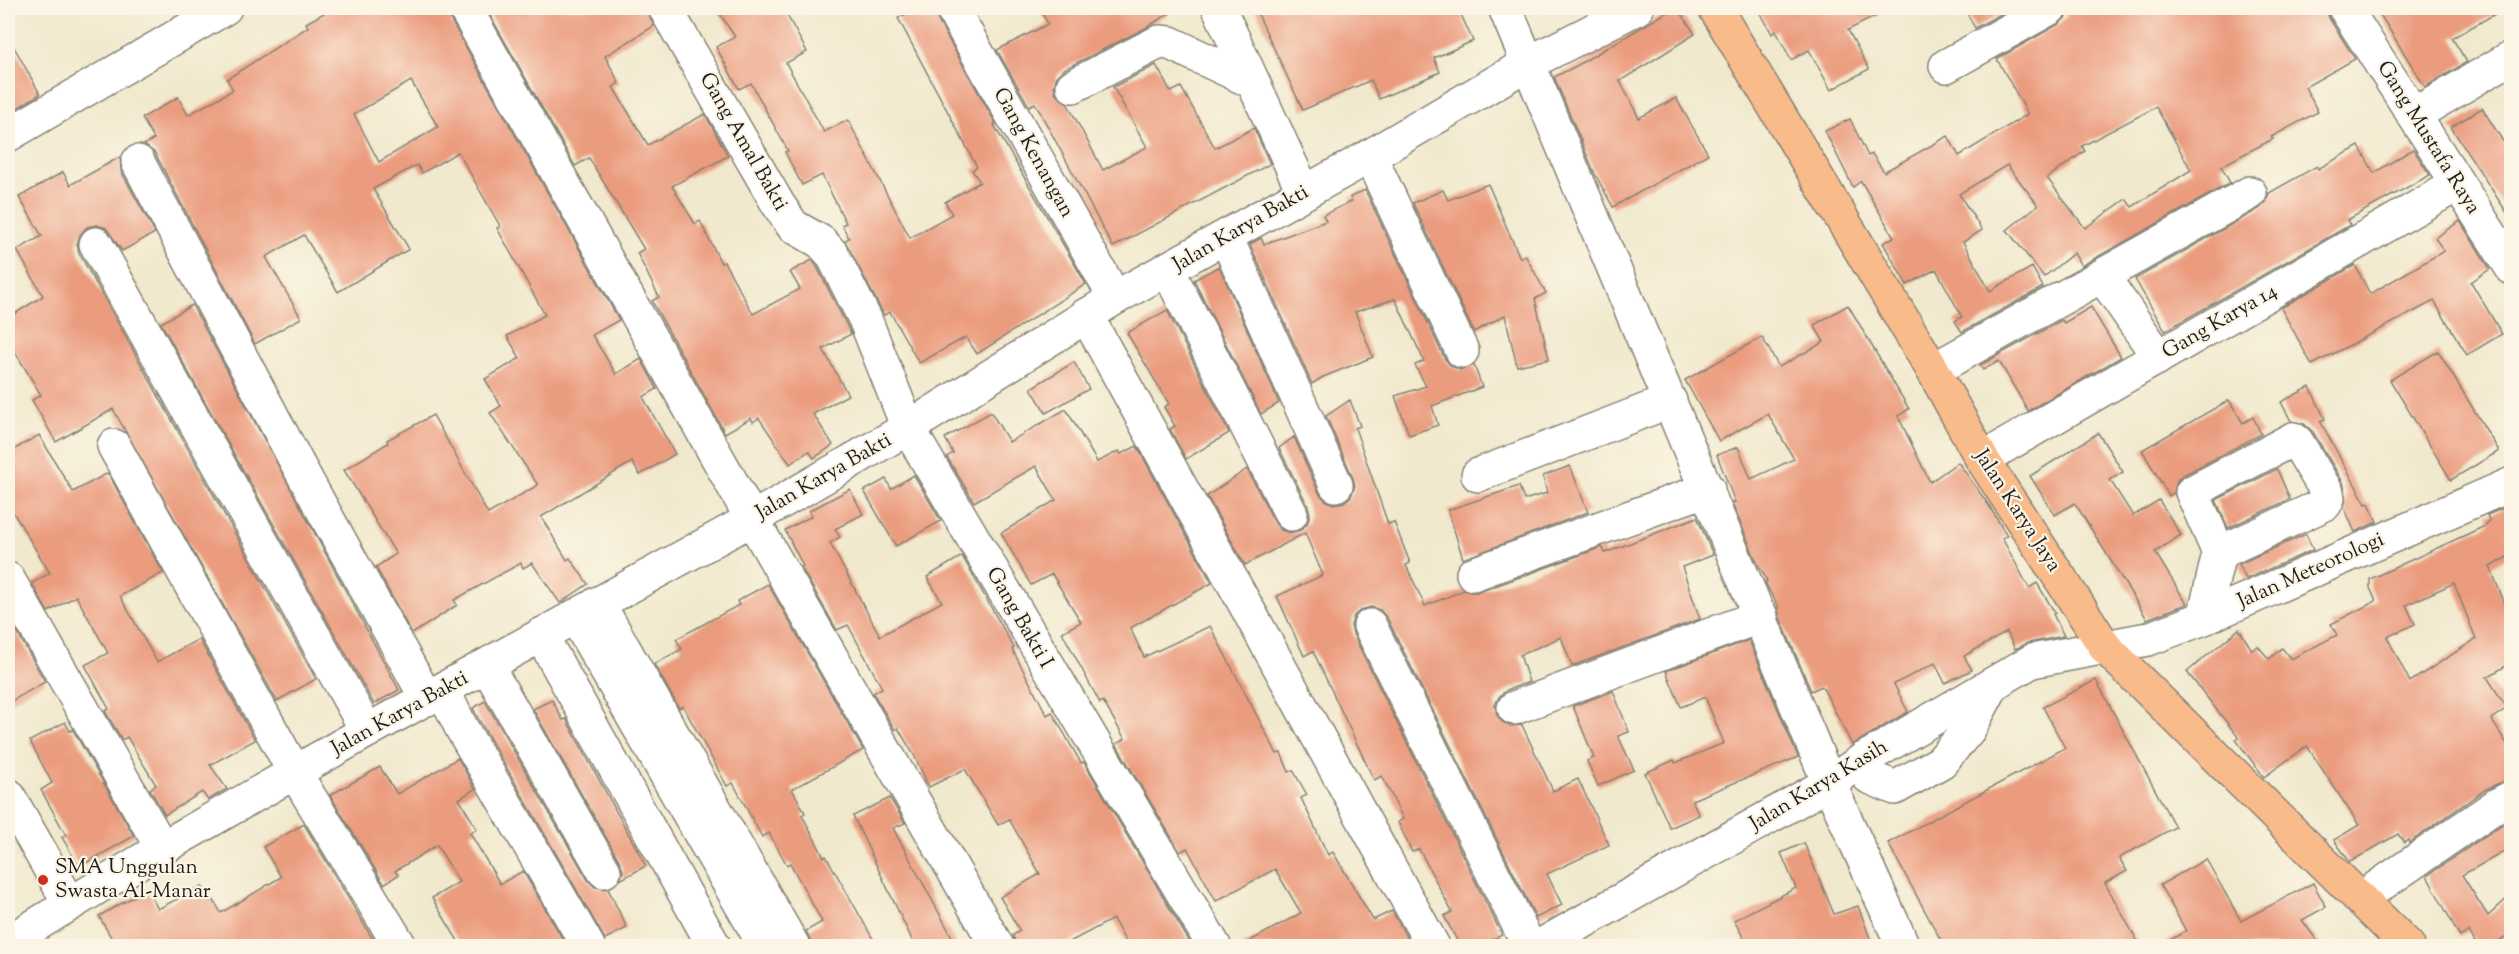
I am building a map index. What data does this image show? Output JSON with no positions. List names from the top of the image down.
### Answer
{
  "streets": {
    "main road": ["Jalan Karya Jaya"],
    "street": [
      "Gang Mustafa Raya",
      "Gang Amal Bakti",
      "Gang Kenangan",
      "Jalan Karya Bakti",
      "Gang Karya 14",
      "Jalan Meteorologi",
      "Gang Bakti I",
      "Jalan Karya Kasih"
    ]
  },
  "crossings": [
    ["Gang Mustafa Raya", "Gang Karya 14"],
    ["Gang Amal Bakti", "Jalan Karya Bakti"],
    ["Gang Amal Bakti", "Gang Bakti I"],
    ["Gang Kenangan", "Jalan Karya Bakti"],
    ["Jalan Karya Bakti", "Gang Bakti I"],
    ["Gang Karya 14", "Jalan Karya Jaya"],
    ["Jalan Karya Jaya", "Jalan Meteorologi"],
    ["Jalan Karya Jaya", "Jalan Karya Kasih"],
    ["Jalan Meteorologi", "Jalan Karya Kasih"]
  ],
  "places": ["SMA Unggulan Swasta Al-Manar"]
}
